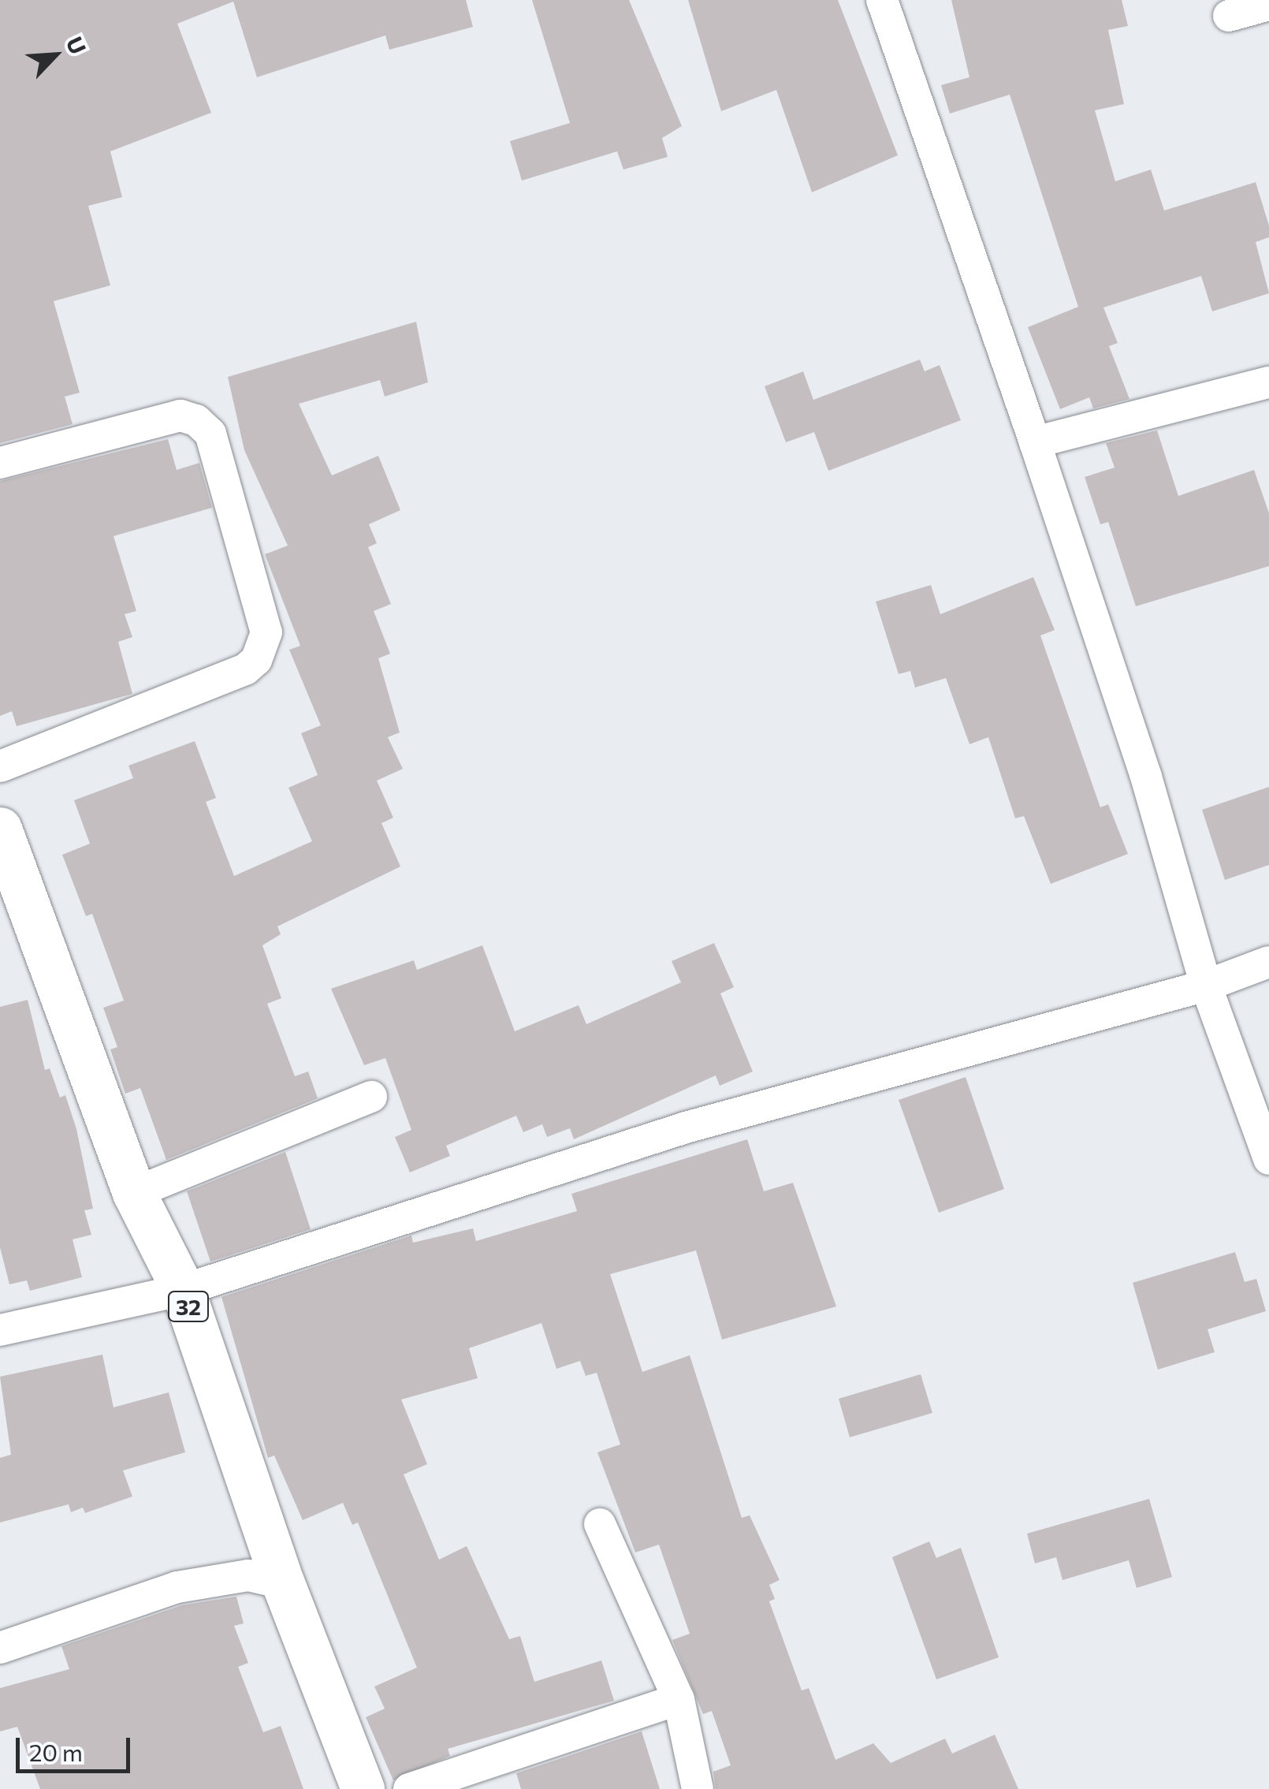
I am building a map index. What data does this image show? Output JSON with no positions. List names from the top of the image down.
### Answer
{
  "streets": {
    "highway": ["32"]
  },
  "scale_bar": "20 m",
  "north": "top right"
}
